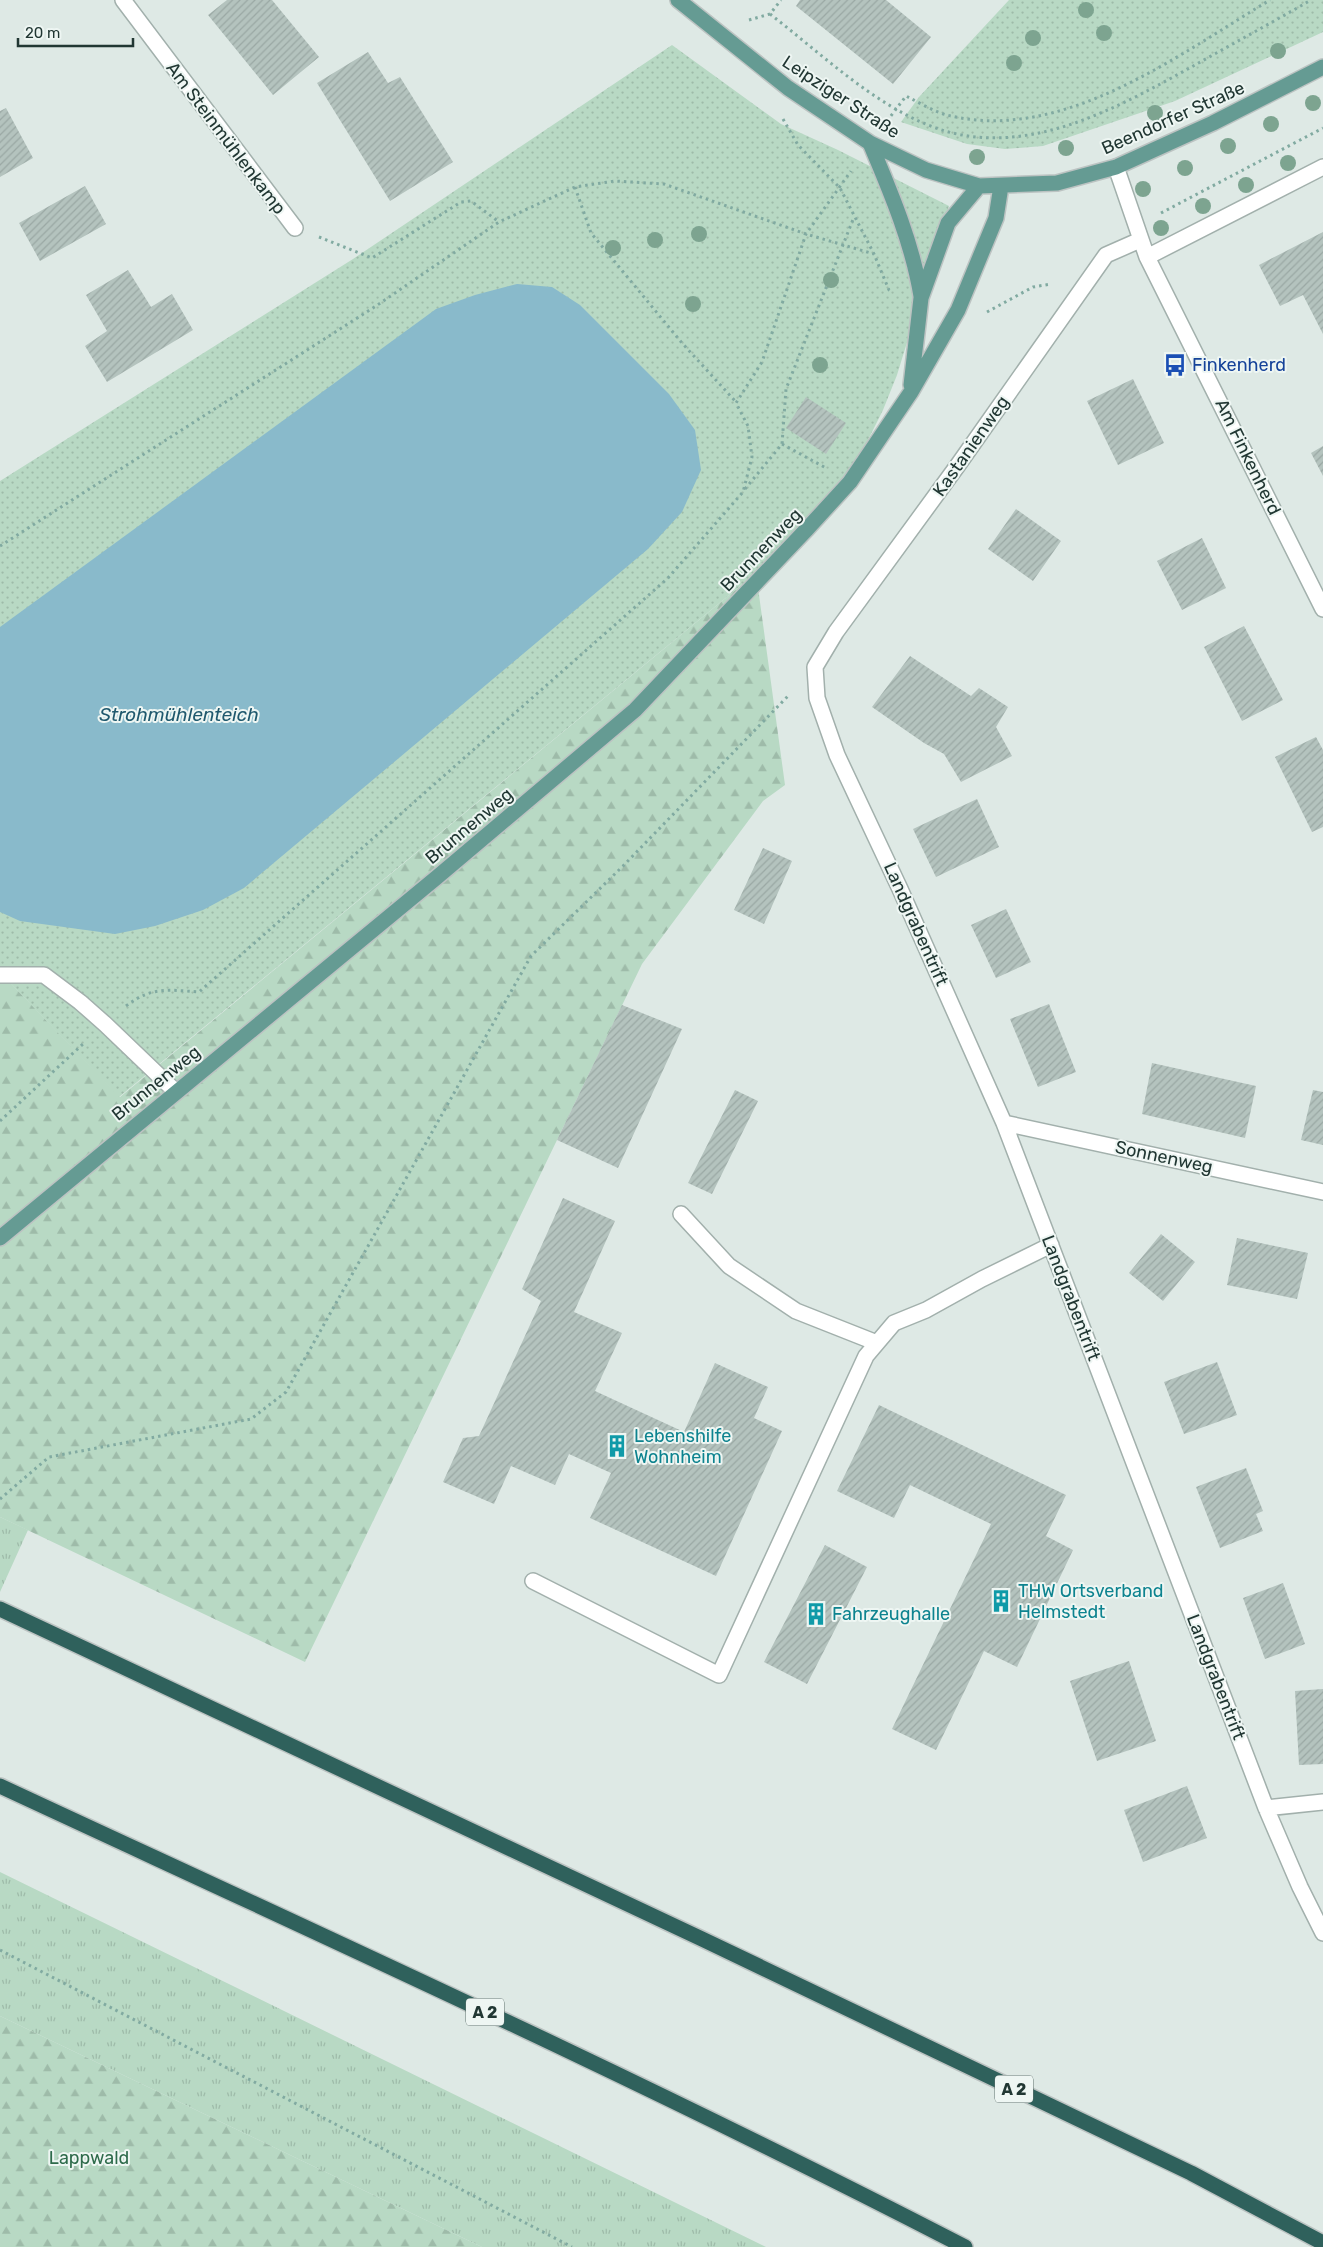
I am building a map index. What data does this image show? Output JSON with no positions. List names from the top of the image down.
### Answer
{
  "streets": {
    "highway": ["A 2"],
    "main road": ["Leipziger Straße", "Beendorfer Straße", "Brunnenweg"],
    "street": [
      "Am Steinmühlenkamp",
      "Kastanienweg",
      "Am Finkenherd",
      "Landgrabentrift",
      "Sonnenweg"
    ]
  },
  "crossings": [
    ["Leipziger Straße", "Beendorfer Straße"],
    ["Leipziger Straße", "Brunnenweg"],
    ["Beendorfer Straße", "Am Finkenherd"],
    ["Beendorfer Straße", "Brunnenweg"],
    ["Kastanienweg", "Am Finkenherd"],
    ["Kastanienweg", "Landgrabentrift"],
    ["Landgrabentrift", "Sonnenweg"]
  ],
  "water": ["Strohmühlenteich"],
  "parks": ["Lappwald"],
  "places": {
    "bus stop": ["Finkenherd"],
    "building": ["Lebenshilfe Wohnheim", "THW Ortsverband Helmstedt", "Fahrzeughalle"]
  },
  "scale_bar": "20 m"
}
